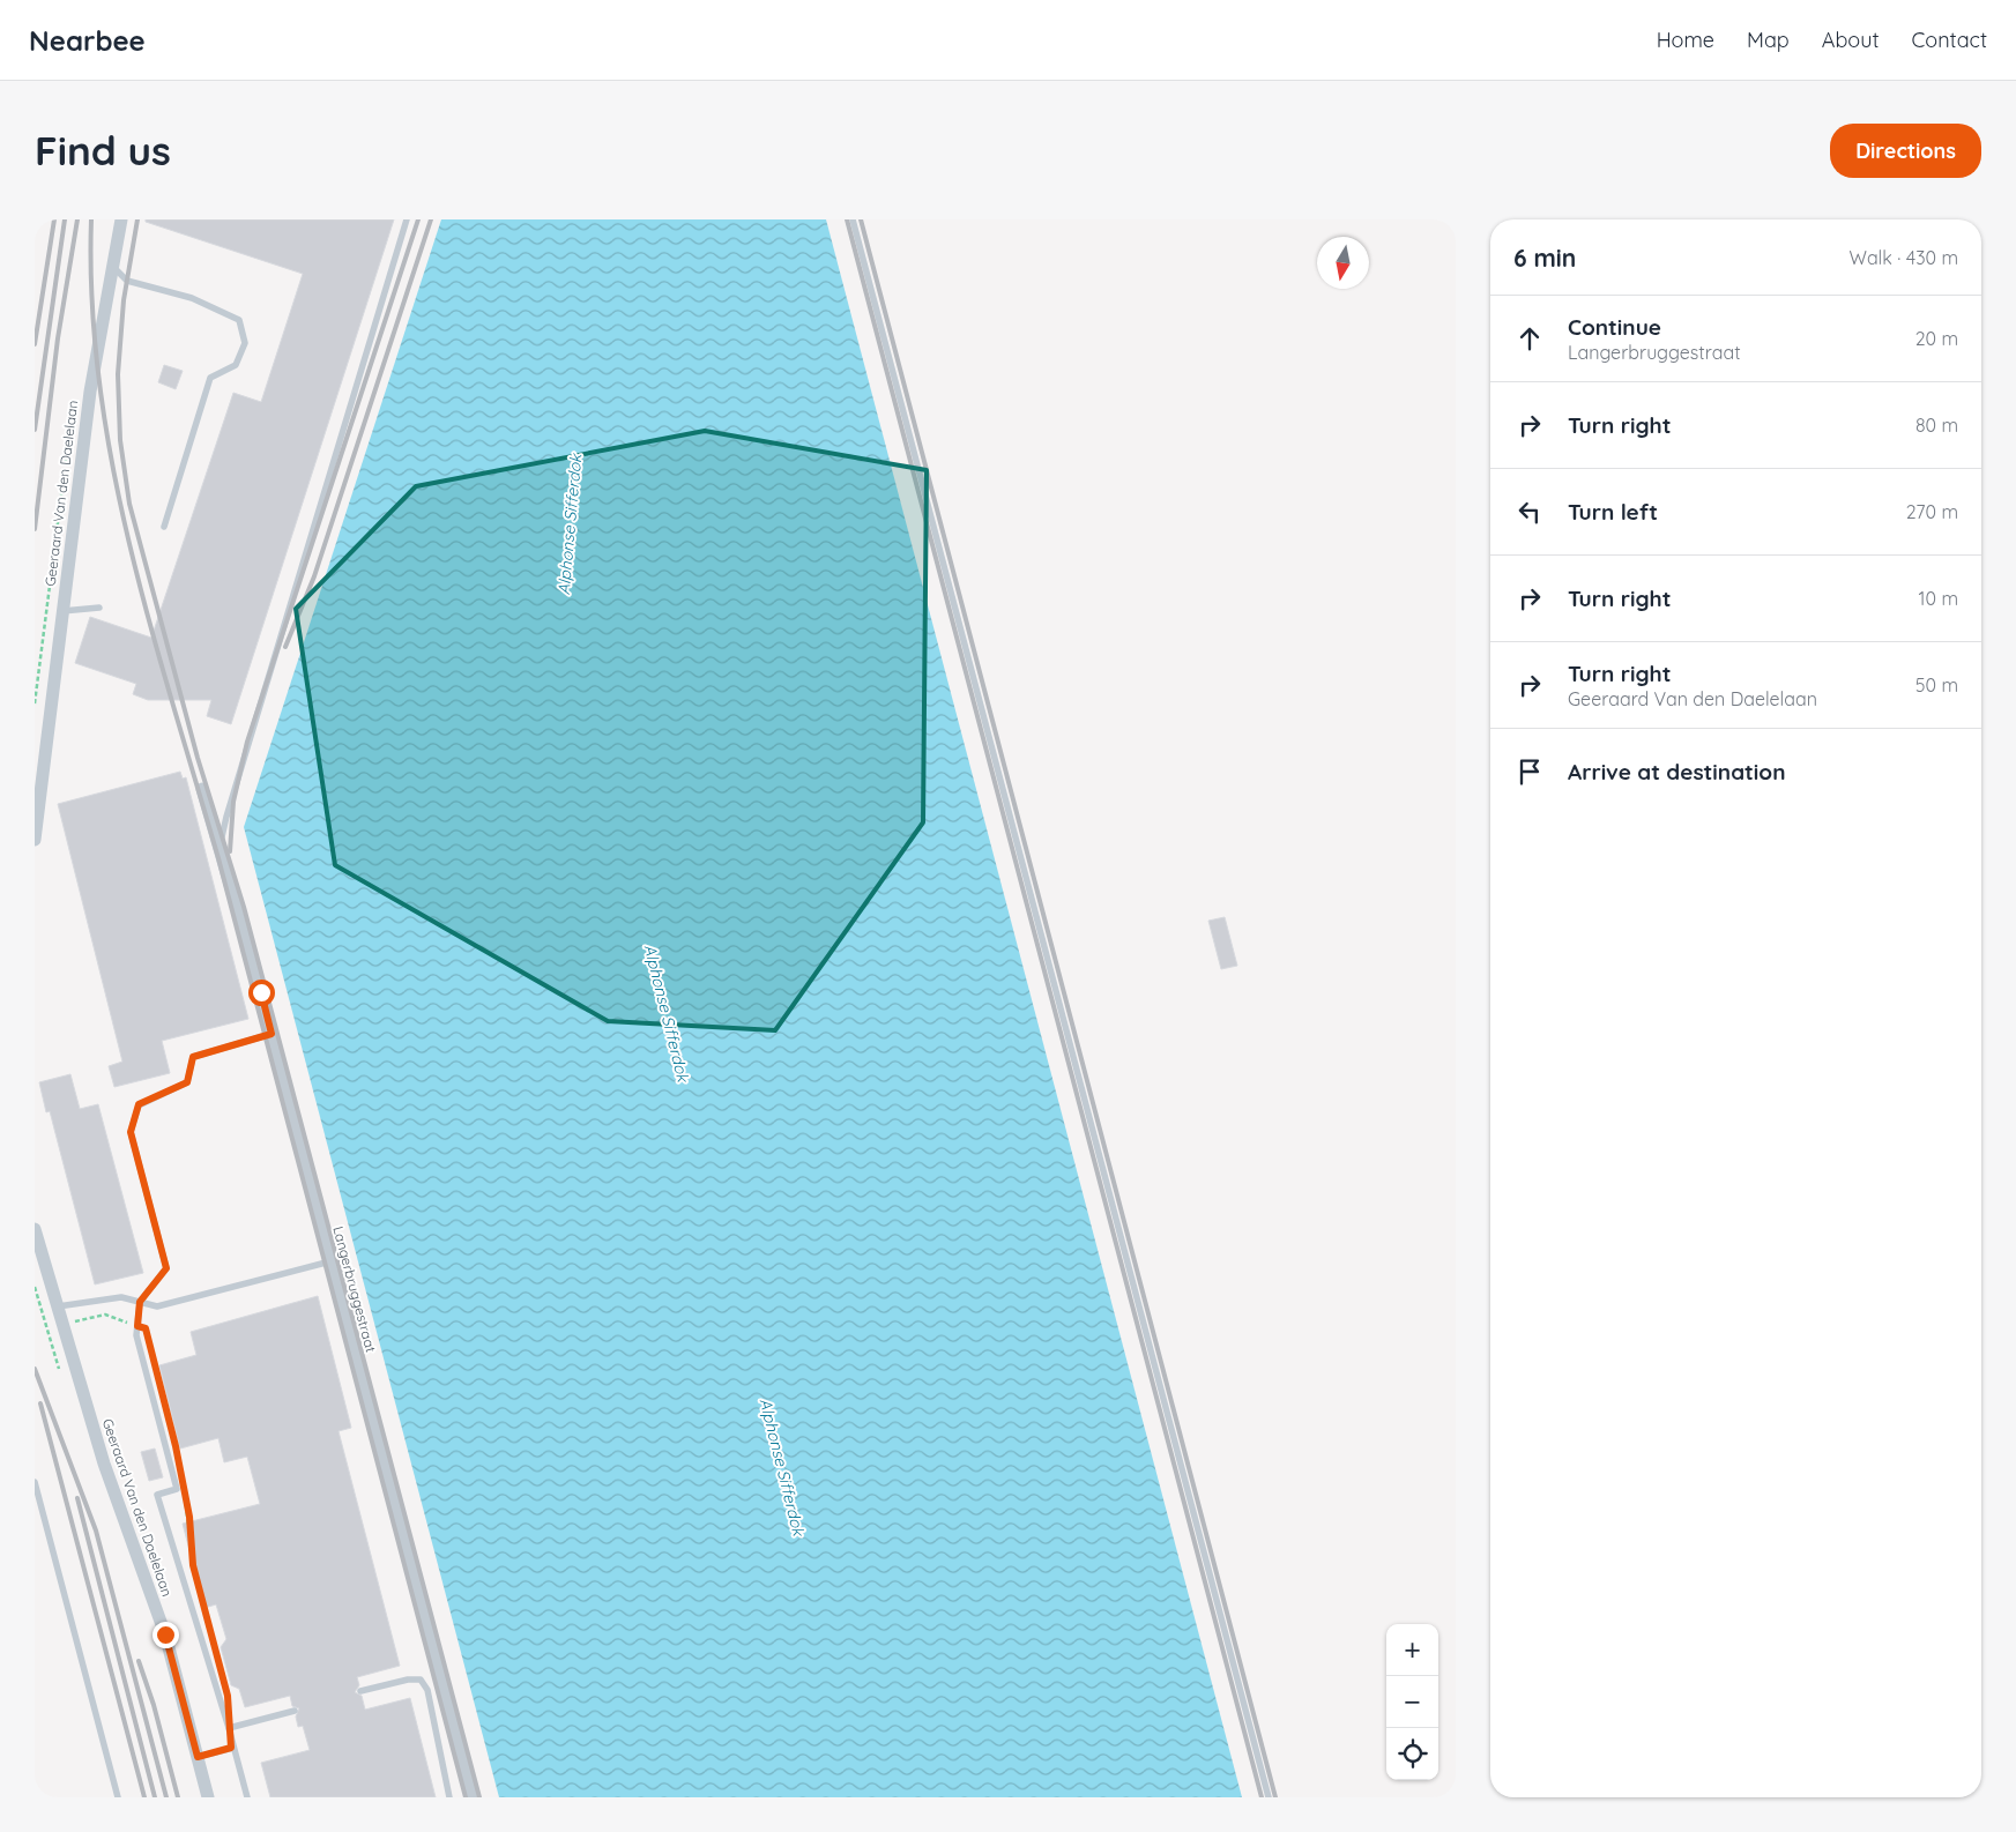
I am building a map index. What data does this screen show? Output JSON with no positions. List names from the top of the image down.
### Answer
{
  "streets": {
    "street": ["Geeraard Van den Daelelaan", "Langerbruggestraat"]
  },
  "water": ["Alphonse Sifferdok"],
  "north": "bottom",
  "page": {
    "header": "Nearbee",
    "nav": [
      "Home",
      "Map",
      "About",
      "Contact"
    ],
    "buttons": "Directions",
    "title": "Find us",
    "heading": ["6 min", "Walk · 430 m"],
    "list": [
      ["Continue", "Langerbruggestraat", "20 m"],
      ["Turn right", "80 m"],
      ["Turn left", "270 m"],
      ["Turn right", "10 m"],
      ["Turn right", "Geeraard Van den Daelelaan", "50 m"],
      "Arrive at destination"
    ],
    "map_buttons": ["+", "−"]
  }
}
